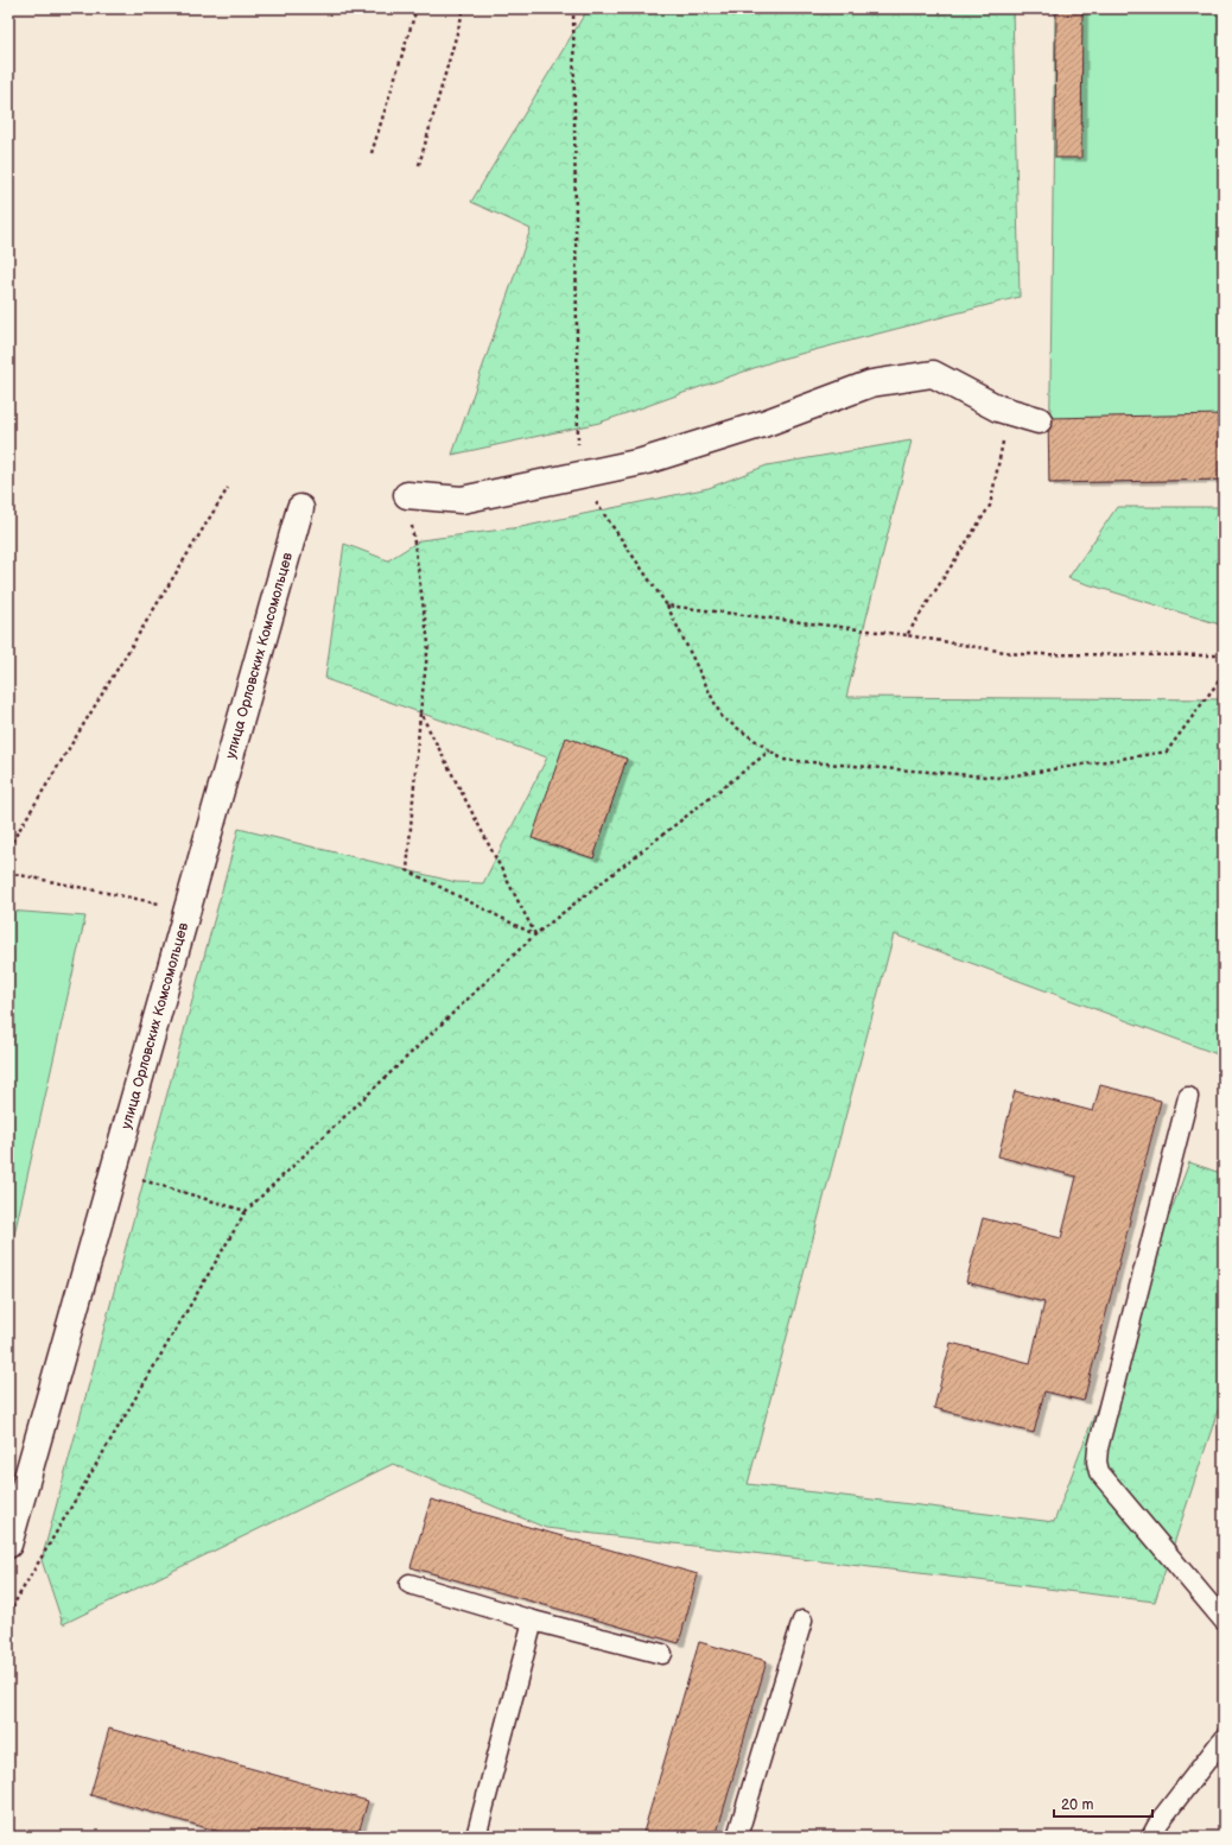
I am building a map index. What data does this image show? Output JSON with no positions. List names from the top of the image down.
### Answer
{
  "streets": {
    "street": ["улица Орловских Комсомольцев"]
  },
  "scale_bar": "20 m"
}
